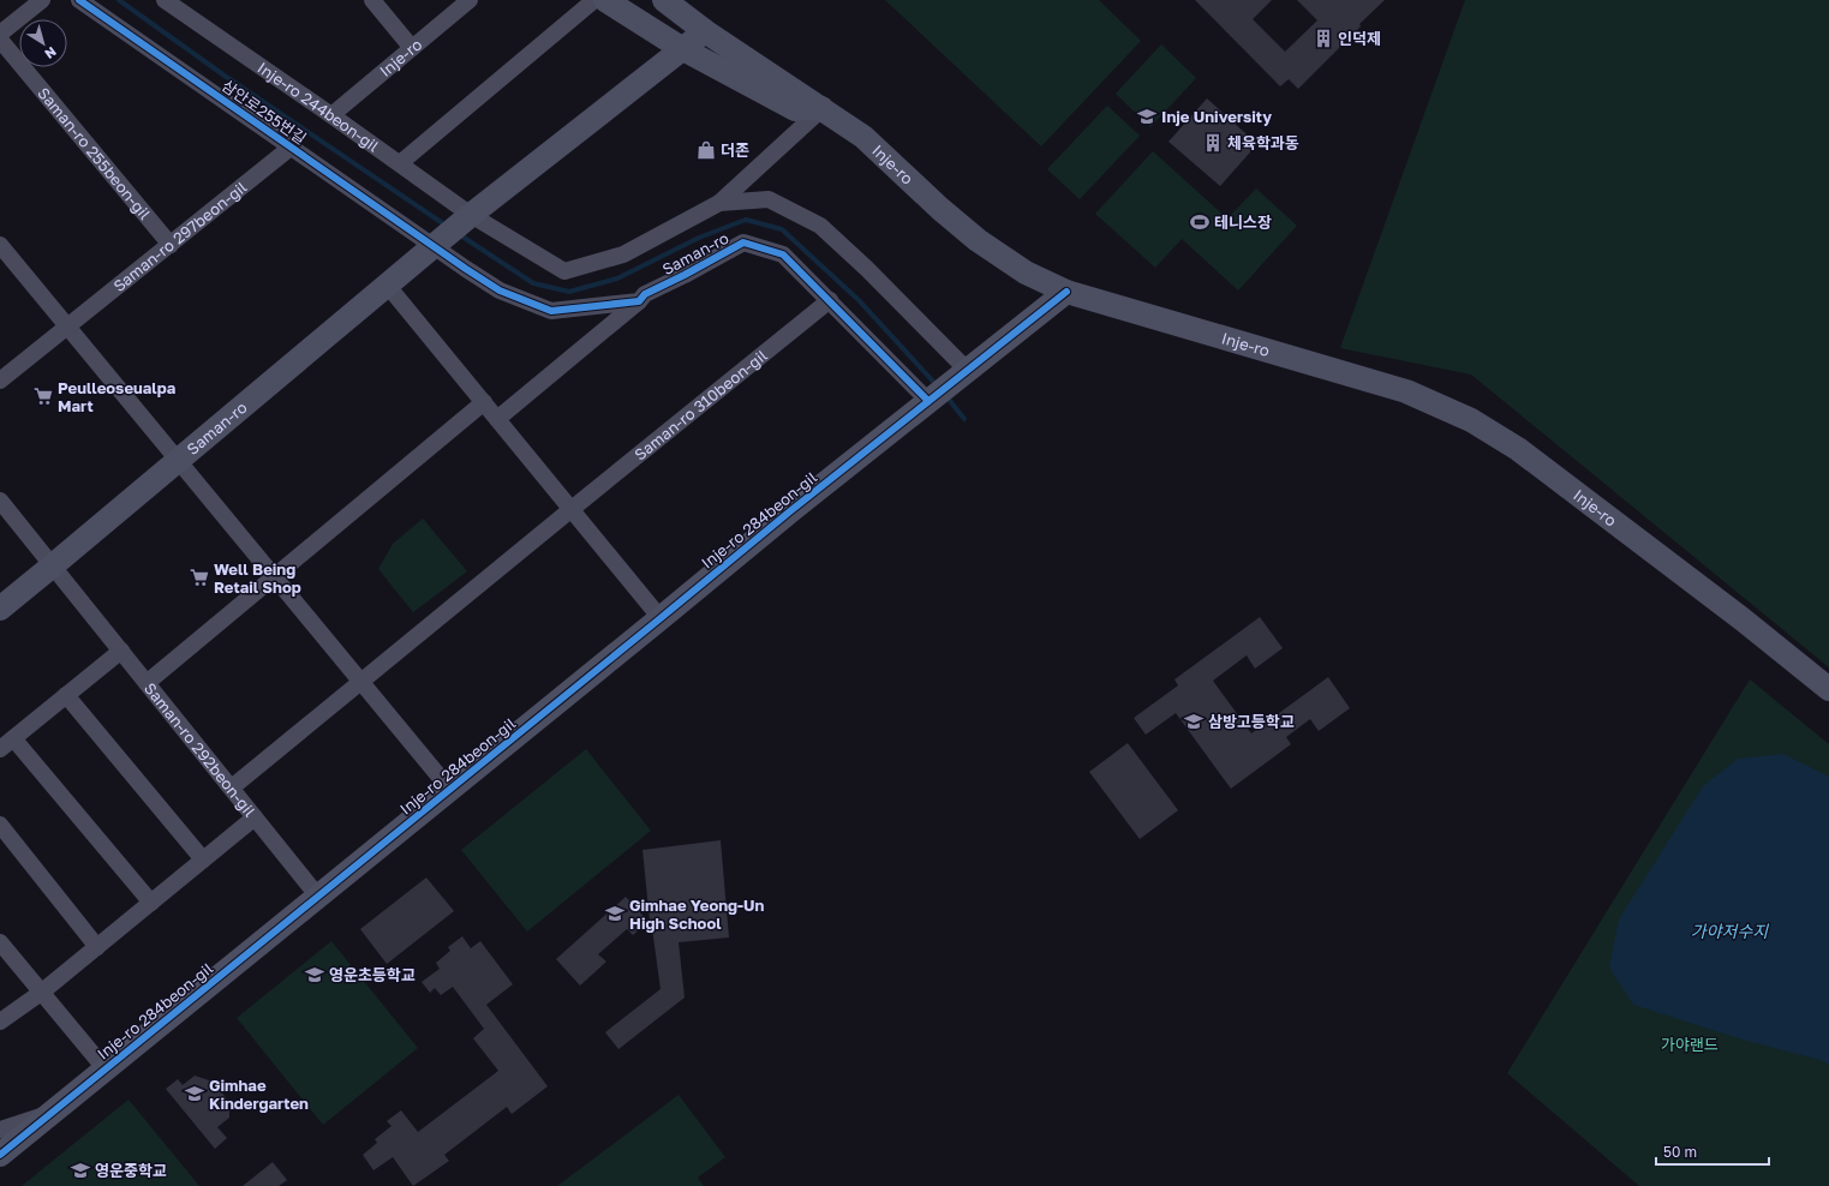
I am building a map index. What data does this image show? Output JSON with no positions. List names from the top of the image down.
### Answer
{
  "streets": {
    "main road": ["Inje-ro", "Saman-ro", "Inje-ro 284beon-gil"],
    "street": [
      "Inje-ro 244beon-gil",
      "삼안로255번길",
      "Saman-ro 255beon-gil",
      "Saman-ro 297beon-gil",
      "Saman-ro 310beon-gil",
      "Saman-ro 292beon-gil"
    ]
  },
  "crossings": [
    ["Inje-ro", "Inje-ro 244beon-gil"],
    ["Inje-ro 244beon-gil", "Saman-ro"],
    ["삼안로255번길", "Saman-ro 297beon-gil"],
    ["삼안로255번길", "Saman-ro"],
    ["Saman-ro 255beon-gil", "Saman-ro 297beon-gil"],
    ["Saman-ro", "Saman-ro 310beon-gil"],
    ["Saman-ro", "Inje-ro 284beon-gil"],
    ["Saman-ro", "Saman-ro 292beon-gil"],
    ["Saman-ro 310beon-gil", "Saman-ro 292beon-gil"]
  ],
  "water": ["가야저수지"],
  "parks": ["가야랜드"],
  "places": {
    "building": ["인덕제", "체육학과동"],
    "school or university": [
      "Inje University",
      "삼방고등학교",
      "Gimhae Yeong-Un High School",
      "영운초등학교",
      "Gimhae Kindergarten",
      "영운중학교"
    ],
    "shop": ["더존"],
    "sports": ["테니스장"],
    "supermarket": ["Peulleoseualpa Mart", "Well Being Retail Shop"]
  },
  "scale_bar": "50 m",
  "north": "bottom right"
}
